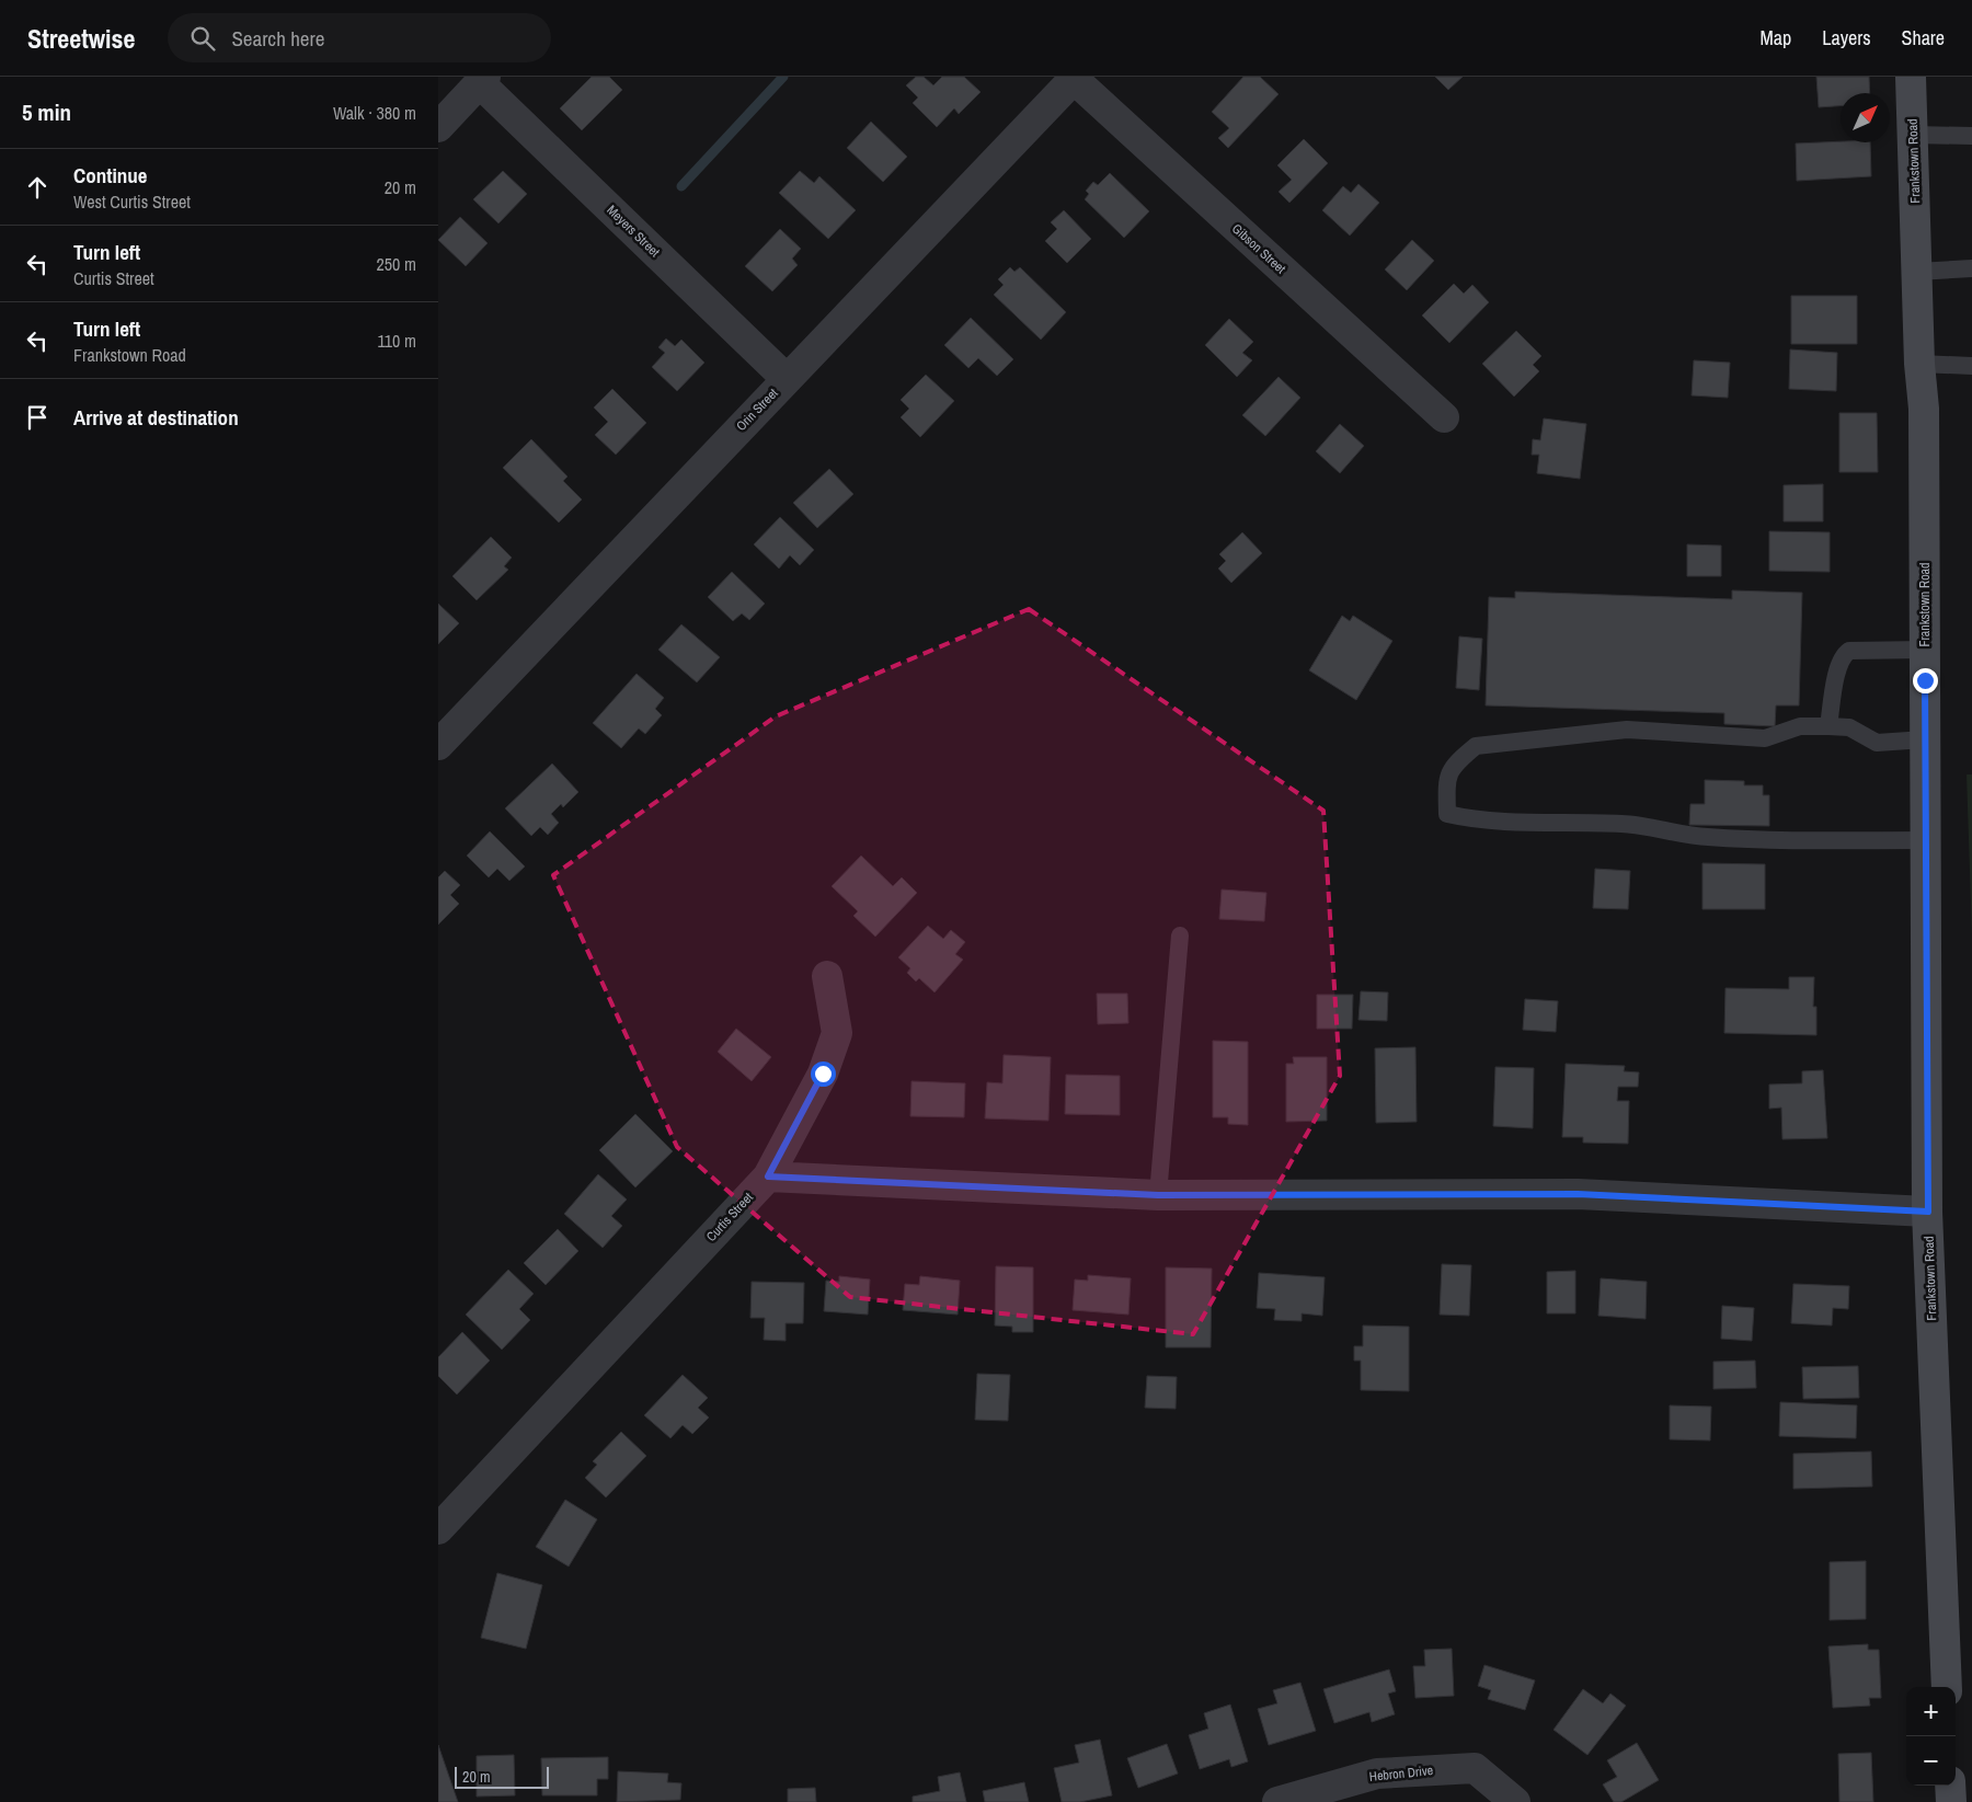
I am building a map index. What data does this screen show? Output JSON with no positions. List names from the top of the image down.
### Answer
{
  "streets": {
    "main road": ["Frankstown Road"],
    "street": [
      "Meyers Street",
      "Gibson Street",
      "Orin Street",
      "Curtis Street",
      "Hebron Drive"
    ]
  },
  "crossings": [
    ["Meyers Street", "Orin Street"],
    ["Gibson Street", "Orin Street"]
  ],
  "scale_bar": "20 m",
  "north": "top right",
  "page": {
    "header": "Streetwise",
    "search": "Search here",
    "nav": ["Map", "Layers", "Share"],
    "heading": ["5 min", "Walk · 380 m"],
    "list": [
      ["Continue", "West Curtis Street", "20 m"],
      ["Turn left", "Curtis Street", "250 m"],
      ["Turn left", "Frankstown Road", "110 m"],
      "Arrive at destination"
    ],
    "map_buttons": ["+", "−"],
    "scale": "20 m"
  }
}
